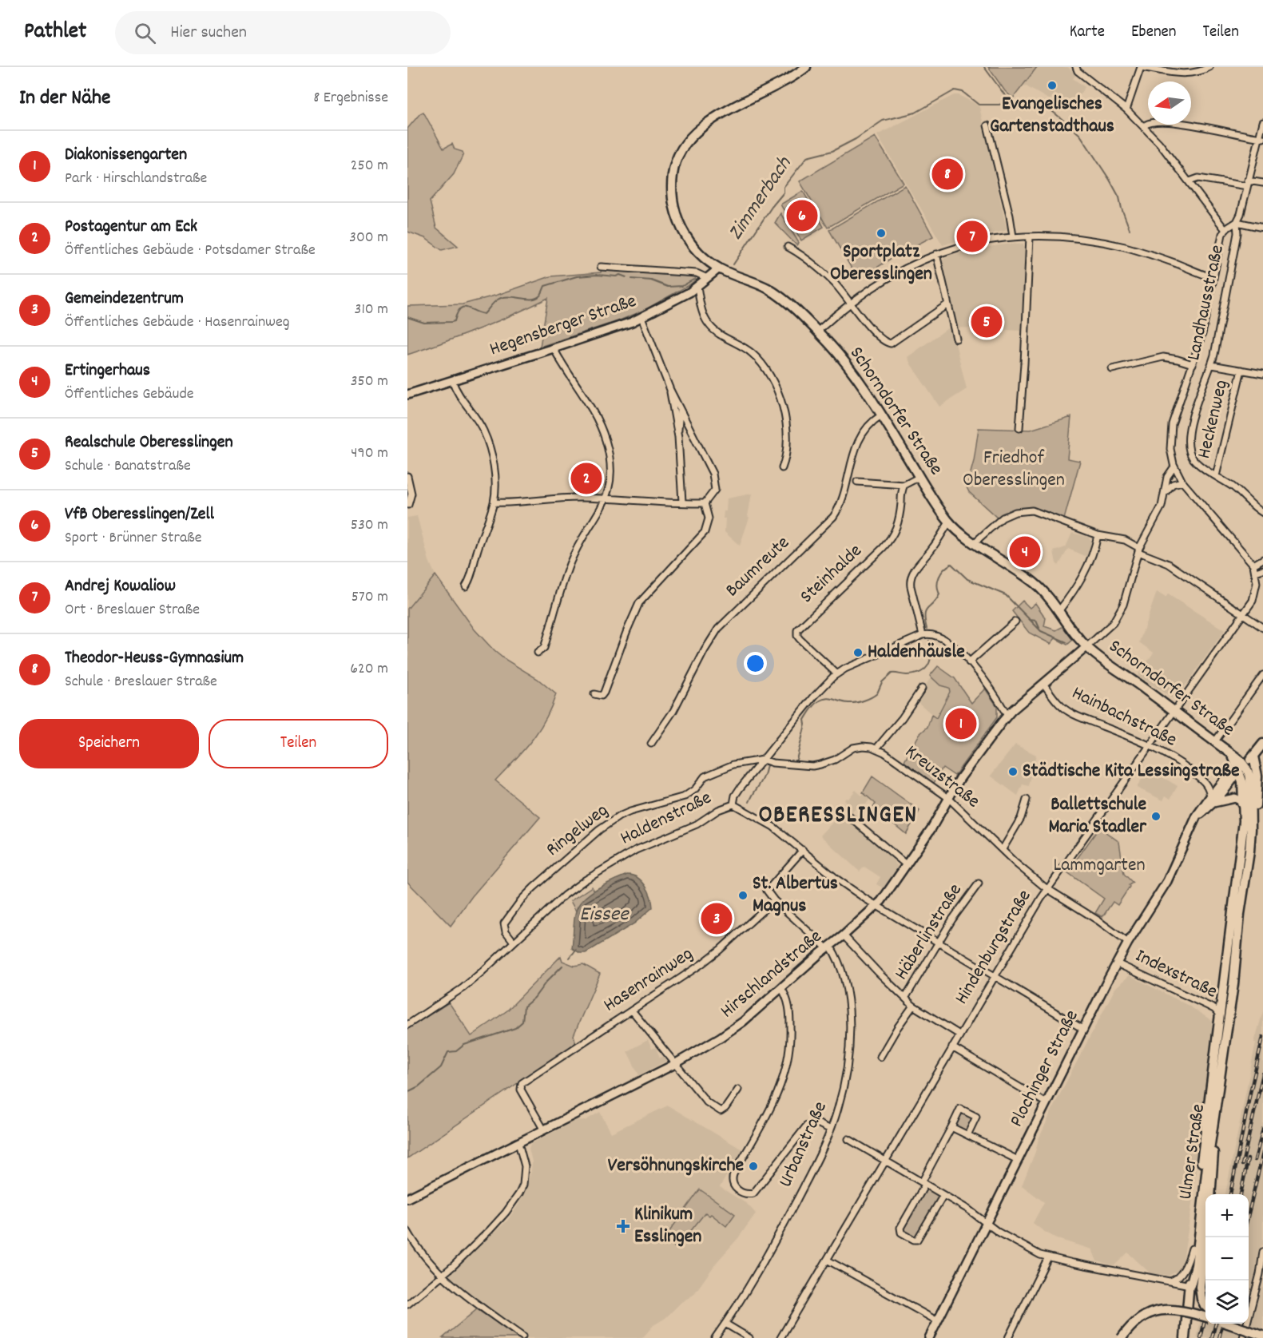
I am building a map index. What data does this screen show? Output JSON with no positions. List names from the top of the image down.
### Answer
{
  "streets": {
    "main road": ["Schorndorfer Straße", "Plochinger Straße", "Ulmer Straße"],
    "street": [
      "Landhausstraße",
      "Hegensberger Straße",
      "Heckenweg",
      "Baumreute",
      "Steinhalde",
      "Hainbachstraße",
      "Kreuzstraße",
      "Haldenstraße",
      "Ringelweg",
      "Häberlinstraße",
      "Hindenburgstraße",
      "Hirschlandstraße",
      "Indexstraße",
      "Hasenrainweg",
      "Urbanstraße"
    ]
  },
  "crossings": [
    ["Landhausstraße", "Heckenweg"],
    ["Hegensberger Straße", "Schorndorfer Straße"],
    ["Schorndorfer Straße", "Baumreute"],
    ["Schorndorfer Straße", "Hindenburgstraße"],
    ["Schorndorfer Straße", "Hirschlandstraße"],
    ["Schorndorfer Straße", "Plochinger Straße"],
    ["Schorndorfer Straße", "Ulmer Straße"],
    ["Steinhalde", "Haldenstraße"],
    ["Hainbachstraße", "Hindenburgstraße"],
    ["Hainbachstraße", "Hirschlandstraße"],
    ["Hainbachstraße", "Plochinger Straße"],
    ["Kreuzstraße", "Haldenstraße"],
    ["Kreuzstraße", "Ringelweg"],
    ["Kreuzstraße", "Hindenburgstraße"],
    ["Kreuzstraße", "Hirschlandstraße"],
    ["Kreuzstraße", "Plochinger Straße"],
    ["Haldenstraße", "Ringelweg"],
    ["Hirschlandstraße", "Hasenrainweg"],
    ["Hirschlandstraße", "Urbanstraße"],
    ["Indexstraße", "Plochinger Straße"],
    ["Indexstraße", "Ulmer Straße"],
    ["Plochinger Straße", "Ulmer Straße"]
  ],
  "districts": ["OBERESSLINGEN"],
  "water": ["Zimmerbach", "Eissee"],
  "parks": ["Friedhof Oberesslingen", "Lammgarten"],
  "places": {
    "other": [
      "Evangelisches Gartenstadthaus",
      "Sportplatz Oberesslingen",
      "Haldenhäusle",
      "Städtische Kita Lessingstraße",
      "Ballettschule Maria Stadler",
      "St. Albertus Magnus",
      "Versöhnungskirche"
    ],
    "health": ["Klinikum Esslingen"]
  },
  "north": "left",
  "page": {
    "header": "Pathlet",
    "search": "Hier suchen",
    "nav": ["Karte", "Ebenen", "Teilen"],
    "heading": ["In der Nähe", "8 Ergebnisse"],
    "list": [
      {
        "mark": "1",
        "name": "Diakonissengarten",
        "note": "Park · Hirschlandstraße",
        "value": "250 m"
      },
      {
        "mark": "2",
        "name": "Postagentur am Eck",
        "note": "Öffentliches Gebäude · Potsdamer Straße",
        "value": "300 m"
      },
      {
        "mark": "3",
        "name": "Gemeindezentrum",
        "note": "Öffentliches Gebäude · Hasenrainweg",
        "value": "310 m"
      },
      {
        "mark": "4",
        "name": "Ertingerhaus",
        "note": "Öffentliches Gebäude",
        "value": "350 m"
      },
      {
        "mark": "5",
        "name": "Realschule Oberesslingen",
        "note": "Schule · Banatstraße",
        "value": "490 m"
      },
      {
        "mark": "6",
        "name": "VfB Oberesslingen/Zell",
        "note": "Sport · Brünner Straße",
        "value": "530 m"
      },
      {
        "mark": "7",
        "name": "Andrej Kowaliow",
        "note": "Ort · Breslauer Straße",
        "value": "570 m"
      },
      {
        "mark": "8",
        "name": "Theodor-Heuss-Gymnasium",
        "note": "Schule · Breslauer Straße",
        "value": "620 m"
      }
    ],
    "pins": [
      "8",
      "6",
      "7",
      "5",
      "2",
      "4",
      "1",
      "3"
    ],
    "buttons": ["Speichern", "Teilen"],
    "map_buttons": ["+", "−"]
  }
}
